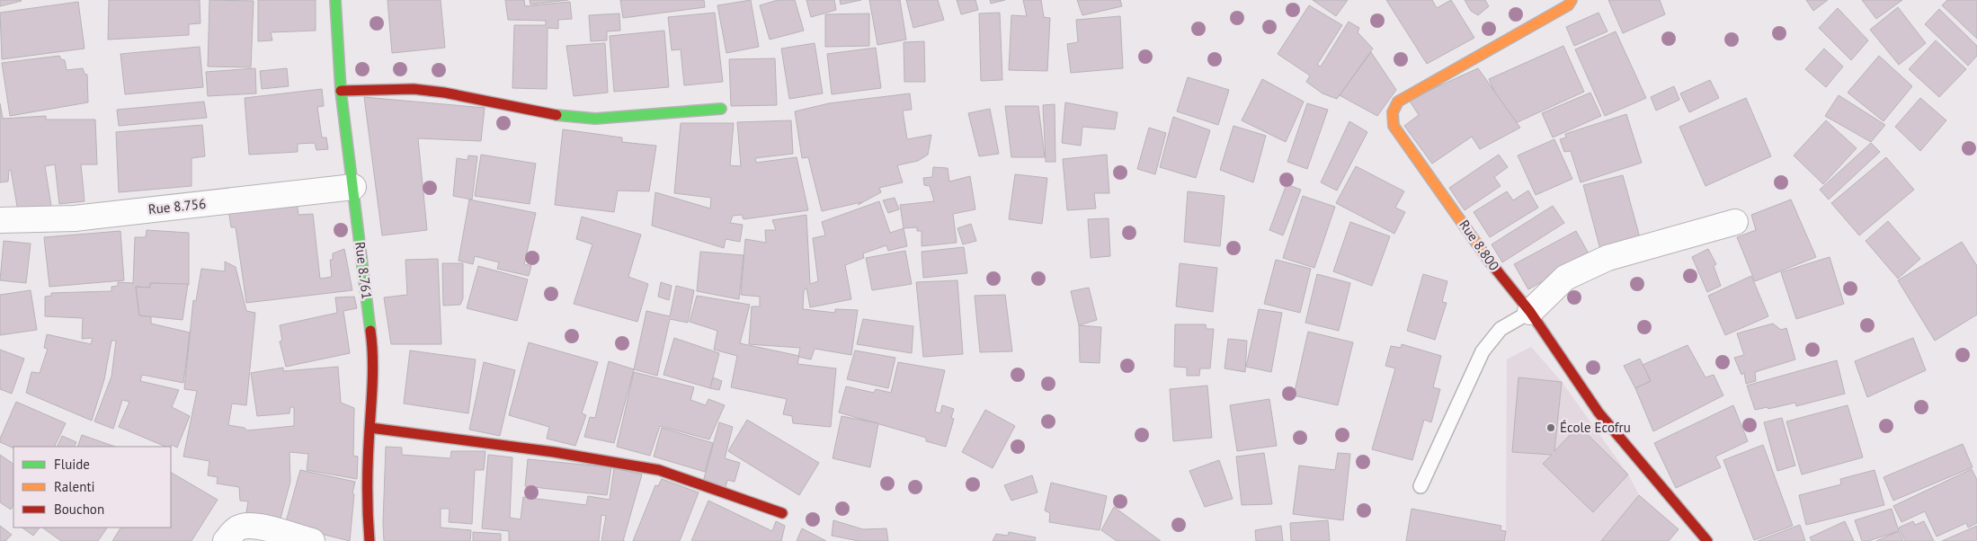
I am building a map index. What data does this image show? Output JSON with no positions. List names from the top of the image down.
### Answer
{
  "streets": {
    "street": ["Rue 8.756", "Rue 8.800", "Rue 8.761"]
  },
  "crossings": [
    ["Rue 8.756", "Rue 8.761"]
  ],
  "places": ["École Ecofru"],
  "legend": ["Fluide", "Ralenti", "Bouchon"]
}
